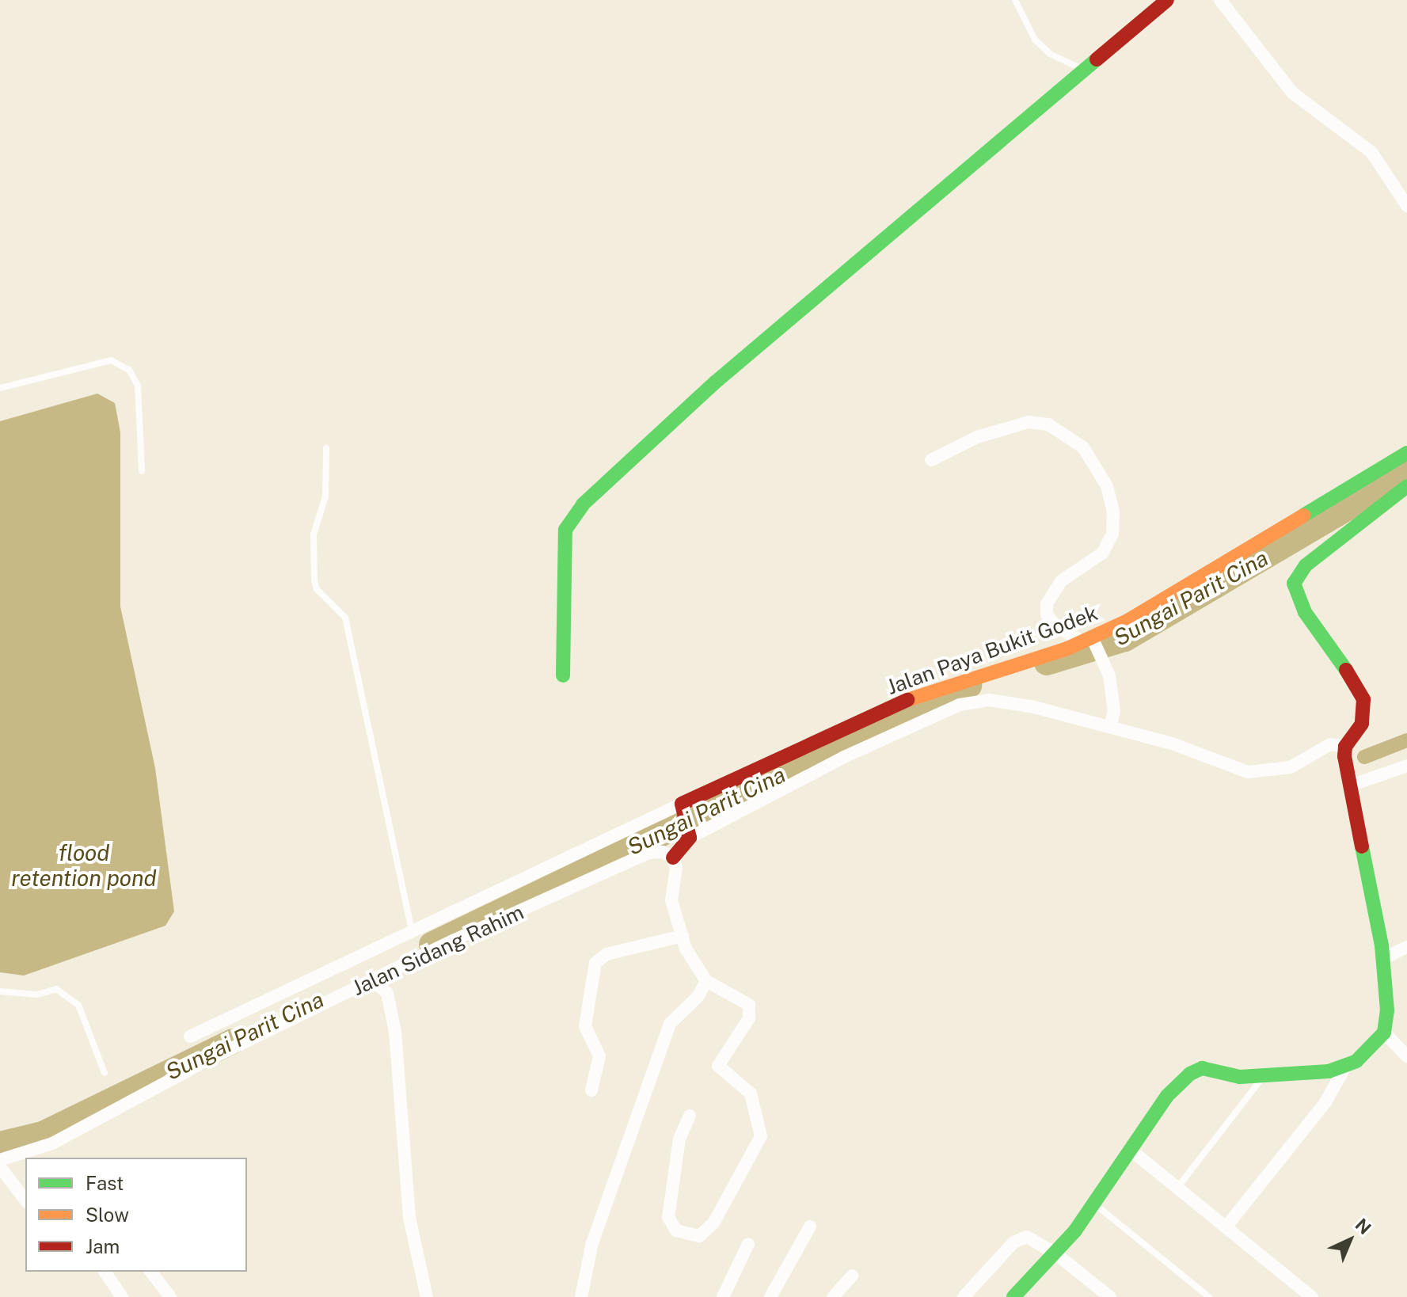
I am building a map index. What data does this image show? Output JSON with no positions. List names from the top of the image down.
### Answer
{
  "streets": {
    "street": ["Jalan Paya Bukit Godek", "Jalan Sidang Rahim"]
  },
  "water": ["Sungai Parit Cina", "flood retention pond"],
  "legend": ["Fast", "Slow", "Jam"],
  "north": "top right"
}
